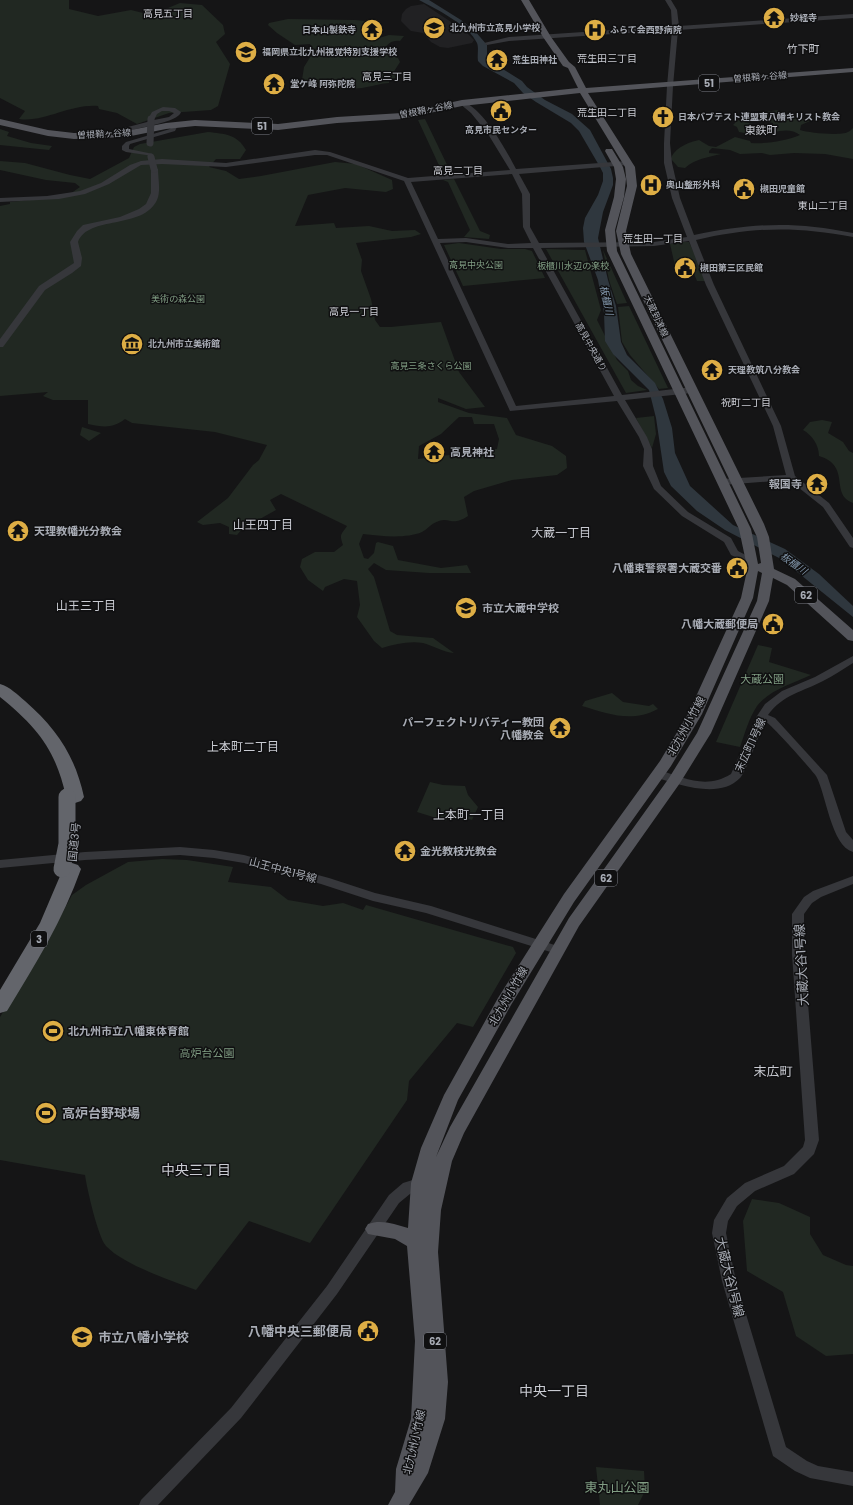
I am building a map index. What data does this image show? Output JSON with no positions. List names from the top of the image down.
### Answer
{
  "streets": {
    "highway": ["国道3号", "3"],
    "main road": [
      "曽根鞘ヶ谷線",
      "51",
      "大蔵到津線",
      "62",
      "北九州小竹線"
    ],
    "street": [
      "高見中央通り",
      "末広町1号線",
      "山王中央1号線",
      "大蔵大谷1号線"
    ]
  },
  "crossings": [
    ["曽根鞘ヶ谷線", "大蔵到津線"],
    ["曽根鞘ヶ谷線", "高見中央通り"],
    ["大蔵到津線", "高見中央通り"],
    ["大蔵到津線", "62"],
    ["大蔵到津線", "北九州小竹線"],
    ["高見中央通り", "62"],
    ["高見中央通り", "北九州小竹線"],
    ["62", "北九州小竹線"],
    ["北九州小竹線", "末広町1号線"],
    ["北九州小竹線", "山王中央1号線"]
  ],
  "districts": [
    "高見五丁目",
    "竹下町",
    "荒生田三丁目",
    "高見三丁目",
    "荒生田二丁目",
    "東鉄町",
    "高見二丁目",
    "東山二丁目",
    "荒生田一丁目",
    "高見一丁目",
    "祝町二丁目",
    "山王四丁目",
    "大蔵一丁目",
    "山王三丁目",
    "上本町二丁目",
    "上本町一丁目",
    "末広町",
    "中央三丁目",
    "中央一丁目"
  ],
  "water": ["板櫃川"],
  "parks": [
    "高見中央公園",
    "板櫃川水辺の楽校",
    "美術の森公園",
    "高見三条さくら公園",
    "大蔵公園",
    "高炉台公園",
    "東丸山公園"
  ],
  "places": {
    "temple": [
      "妙経寺",
      "日本山製鉄寺",
      "荒生田神社",
      "堂ケ峰 阿弥陀院",
      "天理教筑八分教会",
      "高見神社",
      "報国寺",
      "天理教幡光分教会",
      "パーフェクトリバティー教団 八幡教会",
      "金光教枝光教会"
    ],
    "school or university": [
      "北九州市立高見小学校",
      "福岡県立北九州視覚特別支援学校",
      "市立大蔵中学校",
      "市立八幡小学校"
    ],
    "hospital": ["ふらて会西野病院", "奥山整形外科"],
    "public building": [
      "高見市民センター",
      "槻田児童館",
      "槻田第三区民館",
      "八幡東警察署大蔵交番",
      "八幡大蔵郵便局",
      "八幡中央三郵便局"
    ],
    "church": ["日本バブテスト連盟東八幡キリスト教会"],
    "museum": ["北九州市立美術館"],
    "sports": ["北九州市立八幡東体育館", "高炉台野球場"]
  }
}
